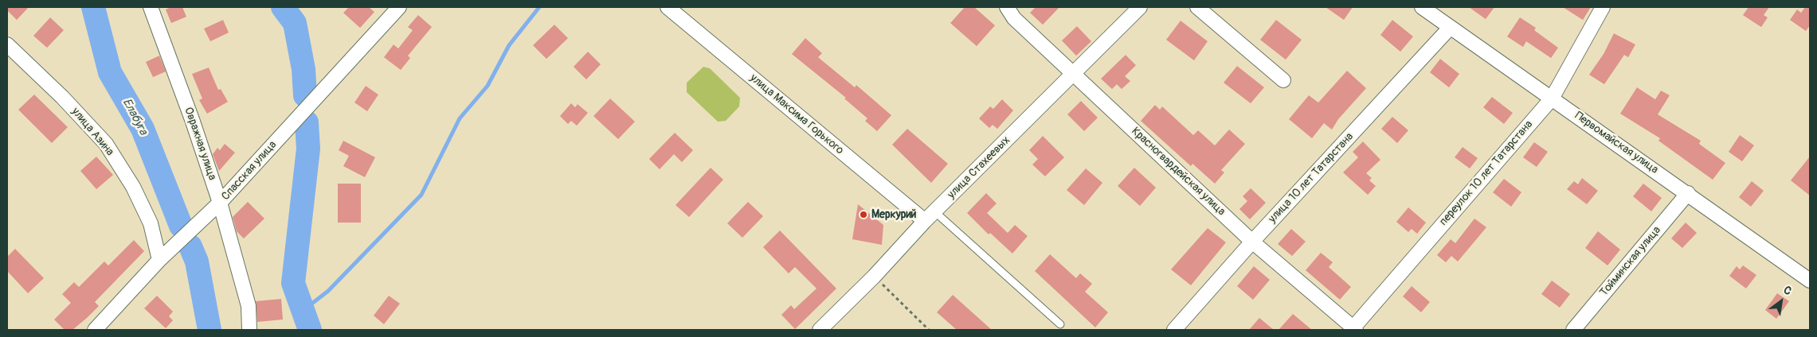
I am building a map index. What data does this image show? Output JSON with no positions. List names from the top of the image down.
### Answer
{
  "streets": {
    "street": [
      "улица Максима Горького",
      "улица Азина",
      "Первомайская улица",
      "Овражная улица",
      "улица Стахеевых",
      "Спасская улица",
      "Красногвардейская улица",
      "переулок 10 лет Татарстана",
      "улица 10 лет Татарстана",
      "Тойминская улица"
    ]
  },
  "crossings": [
    ["улица Максима Горького", "улица Стахеевых"],
    ["улица Азина", "Спасская улица"],
    ["Первомайская улица", "переулок 10 лет Татарстана"],
    ["Первомайская улица", "улица 10 лет Татарстана"],
    ["Первомайская улица", "Тойминская улица"],
    ["Овражная улица", "Спасская улица"],
    ["улица Стахеевых", "Красногвардейская улица"],
    ["Красногвардейская улица", "переулок 10 лет Татарстана"],
    ["Красногвардейская улица", "улица 10 лет Татарстана"]
  ],
  "water": ["Елабуга"],
  "places": ["Меркурий"],
  "north": "top right"
}
